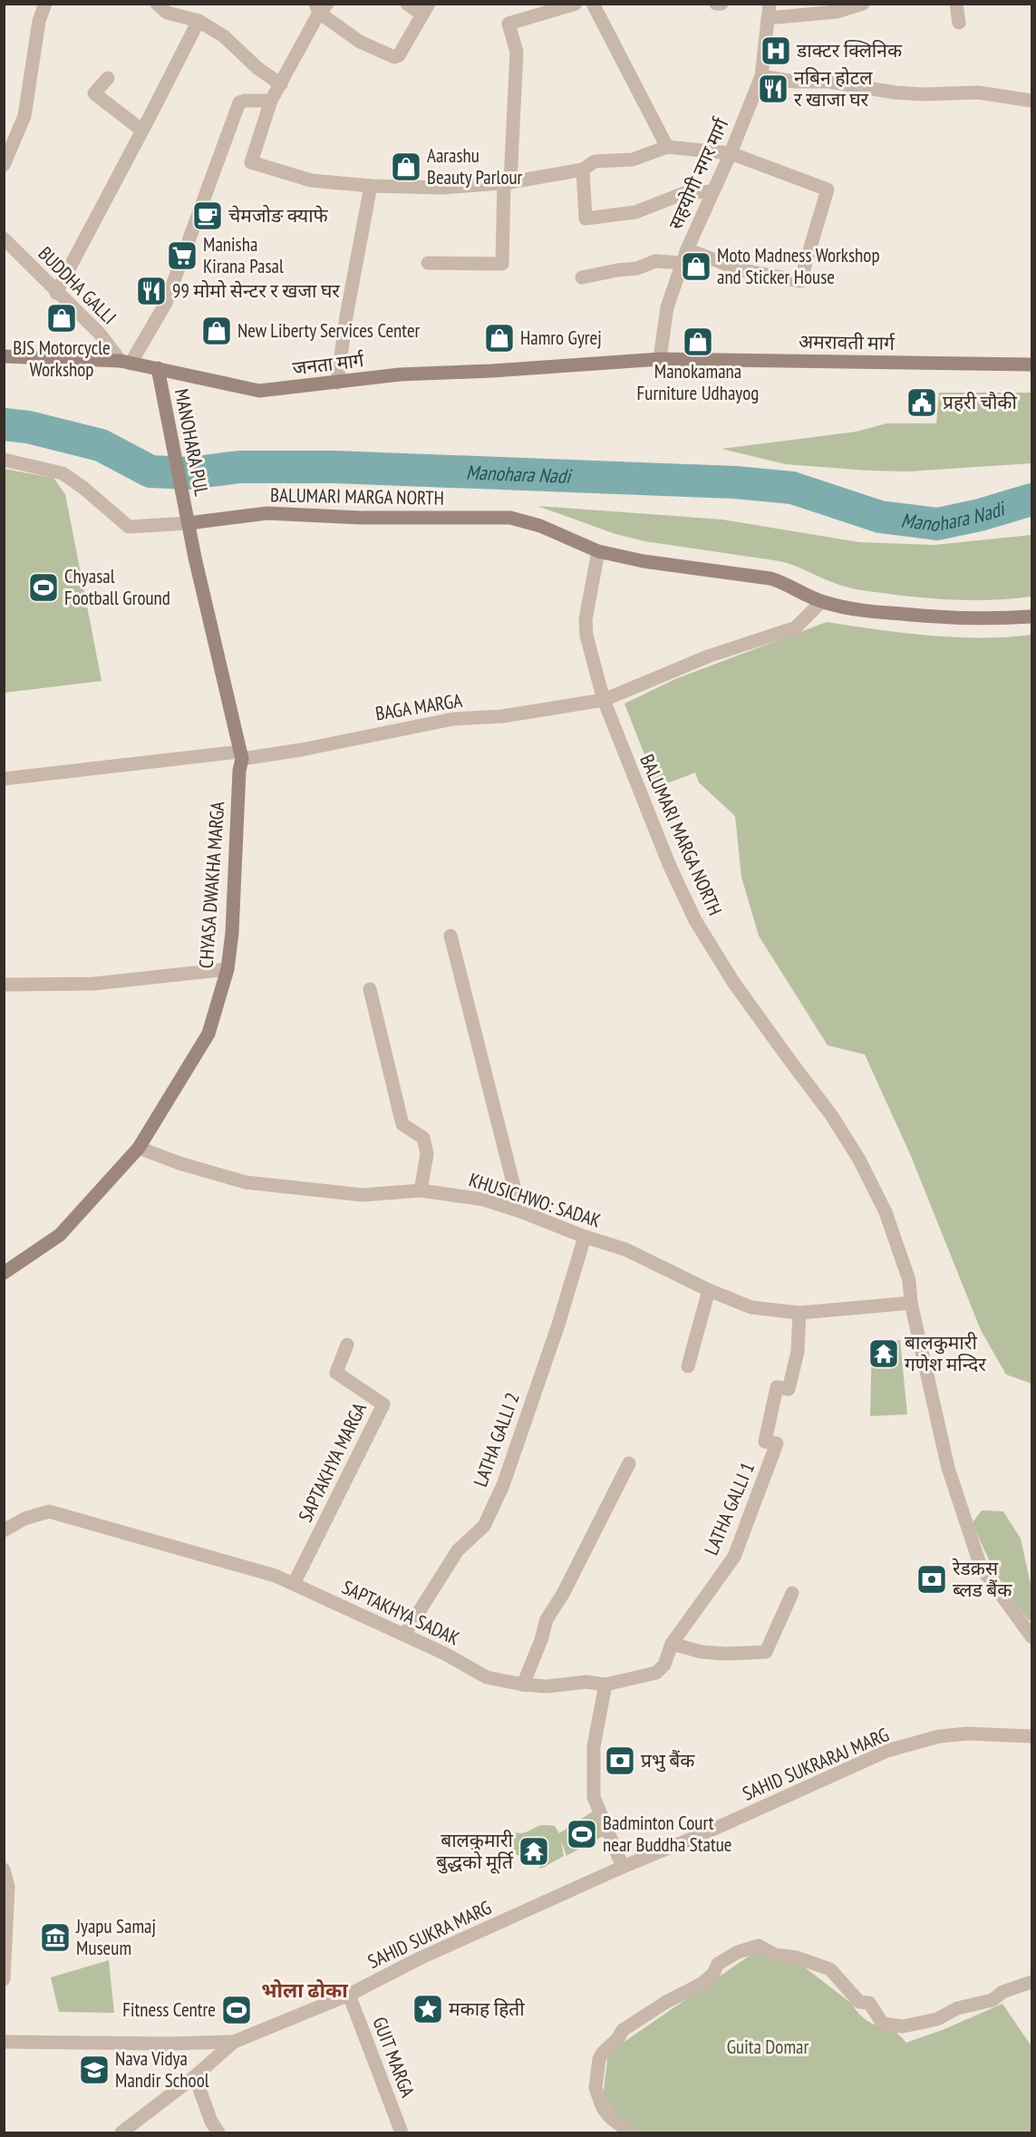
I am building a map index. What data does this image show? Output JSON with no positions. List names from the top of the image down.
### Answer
{
  "streets": {
    "main road": [
      "अमरावती मार्ग",
      "जनता मार्ग",
      "MANOHARA PUL",
      "BALUMARI MARGA NORTH",
      "CHYASA DWAKHA MARGA"
    ],
    "street": [
      "सहयोगी नगर मार्ग",
      "BUDDHA GALLI",
      "BAGA MARGA",
      "KHUSICHWO: SADAK",
      "LATHA GALLI 2",
      "SAPTAKHYA MARGA",
      "LATHA GALLI 1",
      "SAPTAKHYA SADAK",
      "SAHID SUKRARAJ MARG",
      "SAHID SUKRA MARG",
      "GUIT MARGA"
    ]
  },
  "crossings": [
    ["सहयोगी नगर मार्ग", "अमरावती मार्ग"],
    ["सहयोगी नगर मार्ग", "जनता मार्ग"],
    ["BUDDHA GALLI", "जनता मार्ग"],
    ["अमरावती मार्ग", "जनता मार्ग"],
    ["जनता मार्ग", "MANOHARA PUL"],
    ["MANOHARA PUL", "BALUMARI MARGA NORTH"],
    ["MANOHARA PUL", "CHYASA DWAKHA MARGA"],
    ["BALUMARI MARGA NORTH", "BAGA MARGA"],
    ["BALUMARI MARGA NORTH", "CHYASA DWAKHA MARGA"],
    ["BALUMARI MARGA NORTH", "KHUSICHWO: SADAK"],
    ["BAGA MARGA", "CHYASA DWAKHA MARGA"],
    ["CHYASA DWAKHA MARGA", "KHUSICHWO: SADAK"],
    ["KHUSICHWO: SADAK", "LATHA GALLI 2"],
    ["KHUSICHWO: SADAK", "LATHA GALLI 1"],
    ["LATHA GALLI 2", "SAPTAKHYA SADAK"],
    ["SAPTAKHYA MARGA", "SAPTAKHYA SADAK"],
    ["LATHA GALLI 1", "SAPTAKHYA SADAK"],
    ["SAHID SUKRARAJ MARG", "SAHID SUKRA MARG"],
    ["SAHID SUKRA MARG", "GUIT MARGA"]
  ],
  "districts": ["भोला ढोका"],
  "water": ["Manohara Nadi"],
  "parks": ["Guita Domar"],
  "places": {
    "hospital": ["डाक्टर क्लिनिक"],
    "restaurant": ["नबिन होटल र खाजा घर", "99 मोमो सेन्टर र खजा घर"],
    "shop": [
      "Aarashu Beauty Parlour",
      "Moto Madness Workshop and Sticker House",
      "BJS Motorcycle Workshop",
      "New Liberty Services Center",
      "Hamro Gyrej",
      "Manokamana Furniture Udhayog"
    ],
    "cafe": ["चेमजोङ क्याफे"],
    "supermarket": ["Manisha Kirana Pasal"],
    "public building": ["प्रहरी चौकी"],
    "sports": ["Chyasal Football Ground", "Badminton Court near Buddha Statue", "Fitness Centre"],
    "temple": ["बालकुमारी गणेश मन्दिर", "बालकुमारी बुद्धको मूर्ति"],
    "bank": ["रेडक्रस ब्लड बैंक", "प्रभु बैंक"],
    "museum": ["Jyapu Samaj Museum"],
    "place": ["मकाह हिती"],
    "school or university": ["Nava Vidya Mandir School"]
  }
}
